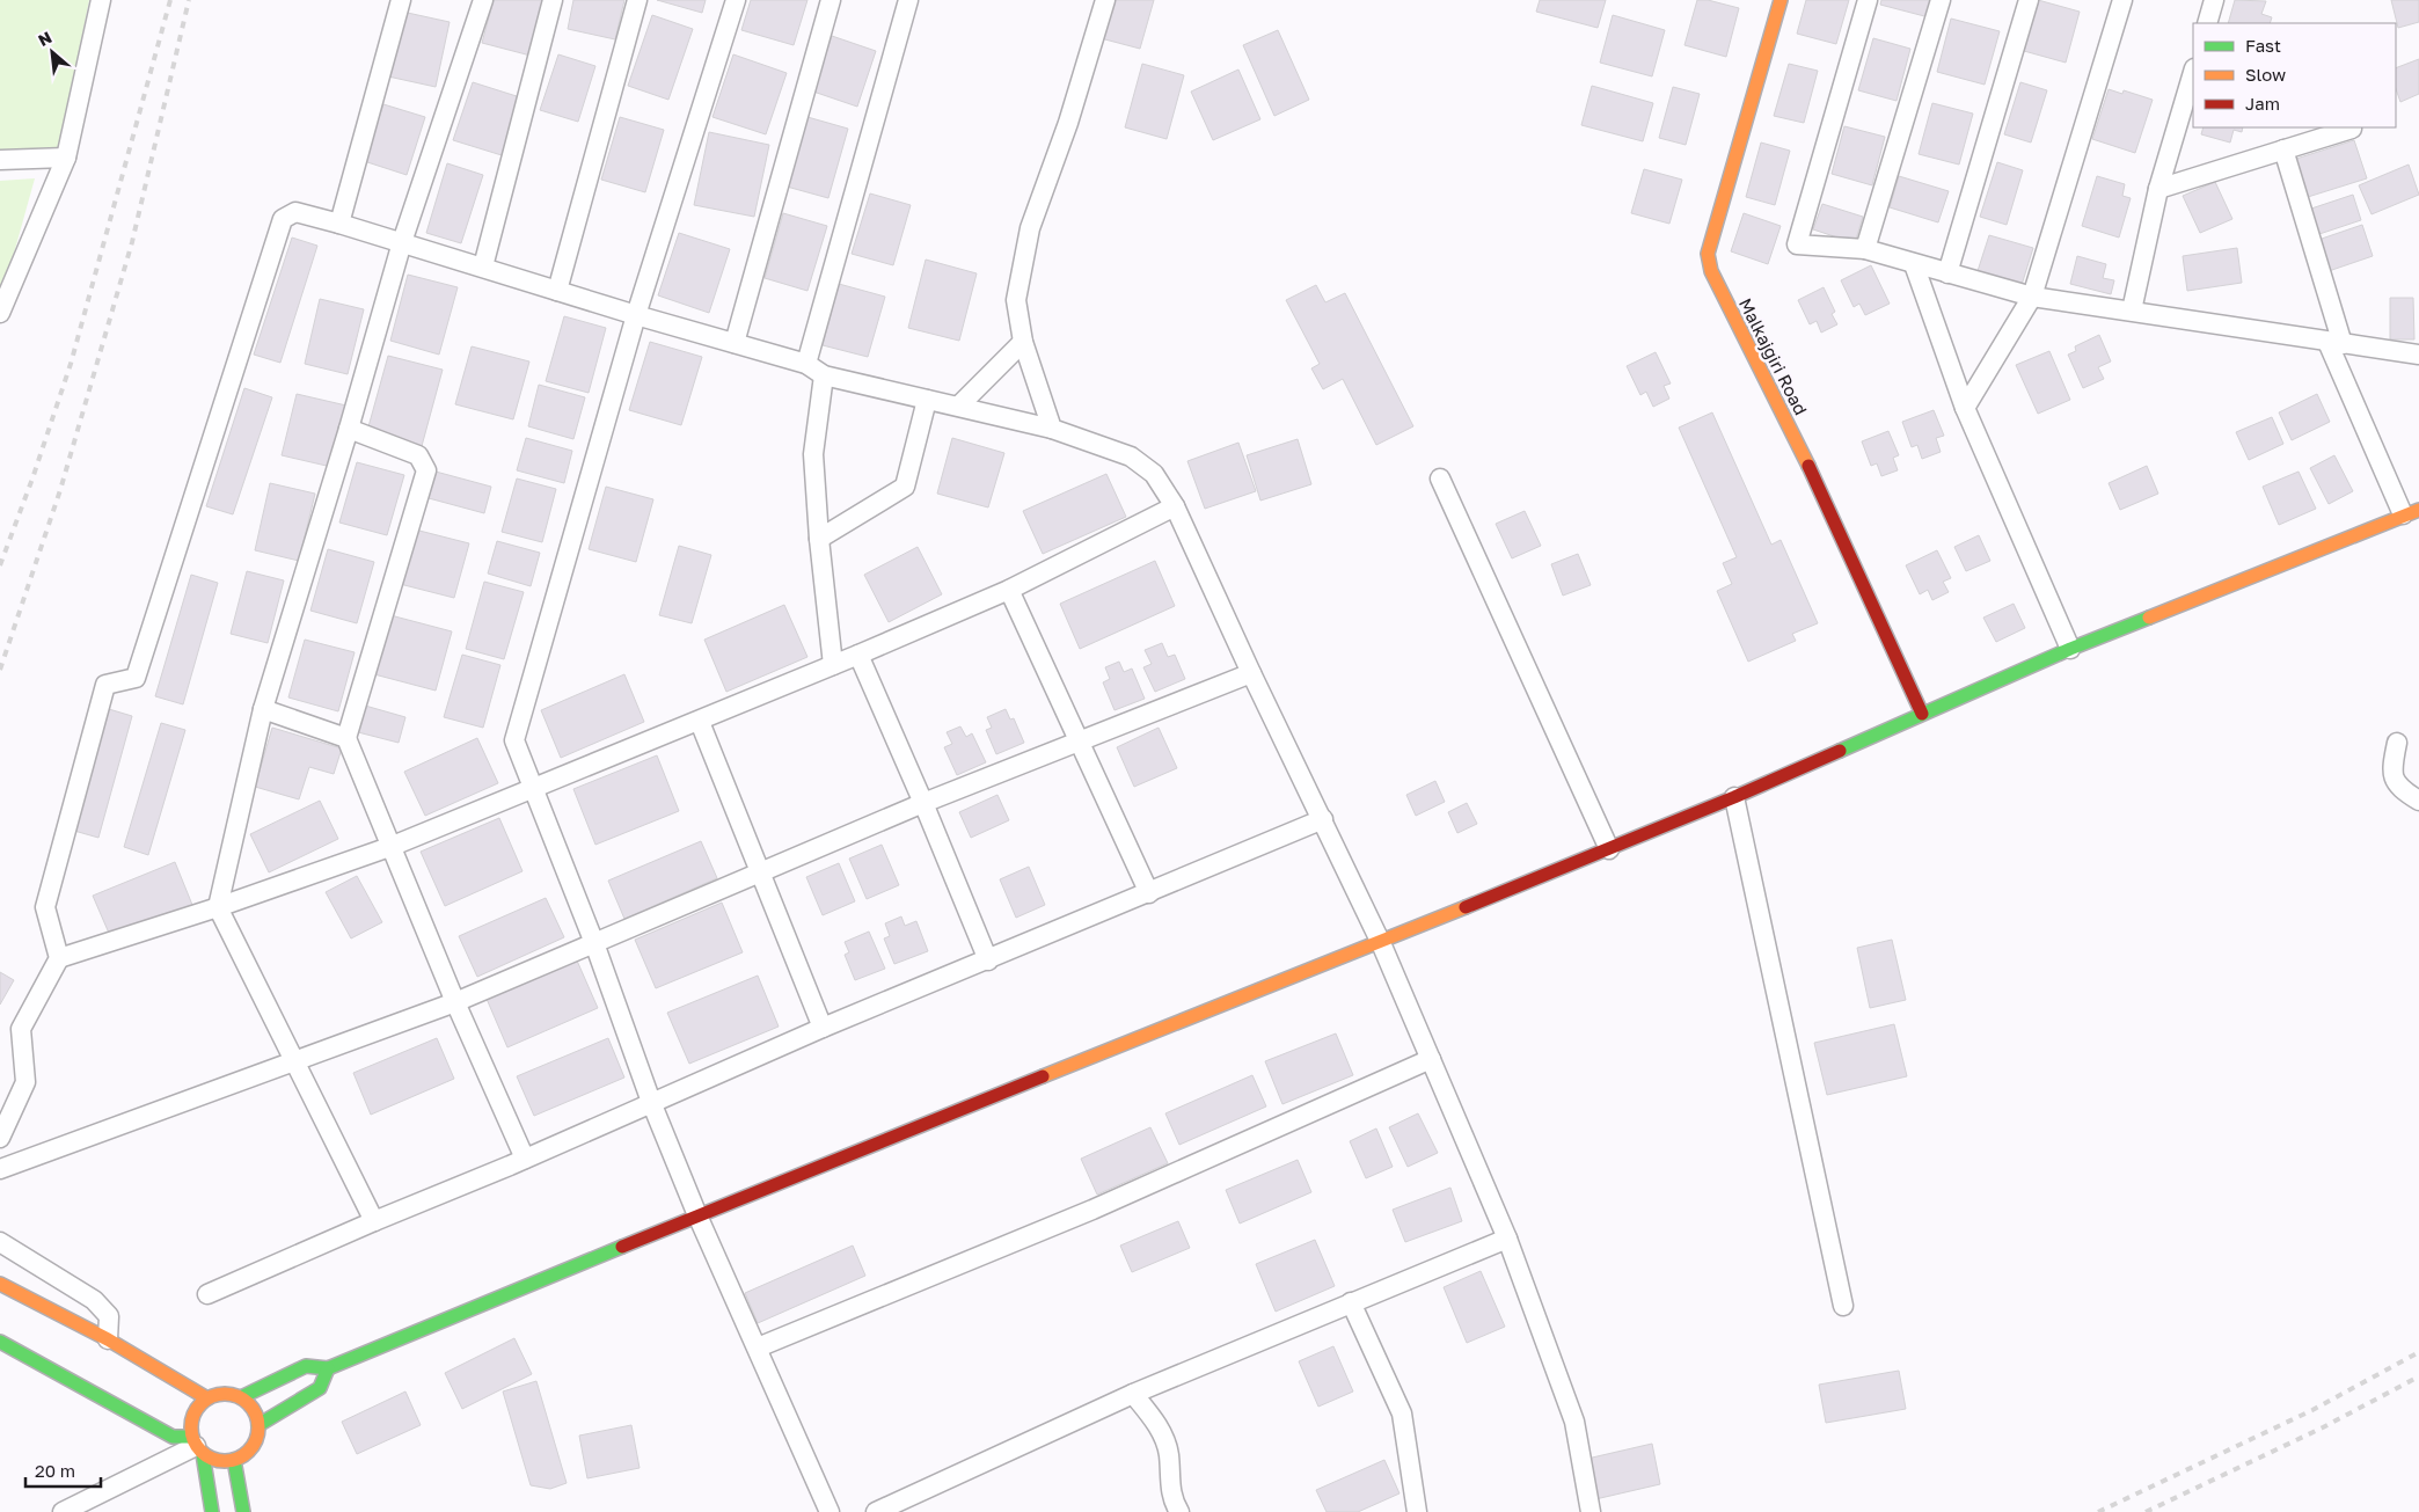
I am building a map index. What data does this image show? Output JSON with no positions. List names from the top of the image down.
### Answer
{
  "streets": {
    "street": ["Malkajgiri Road"]
  },
  "legend": ["Fast", "Slow", "Jam"],
  "scale_bar": "20 m",
  "north": "top left"
}
